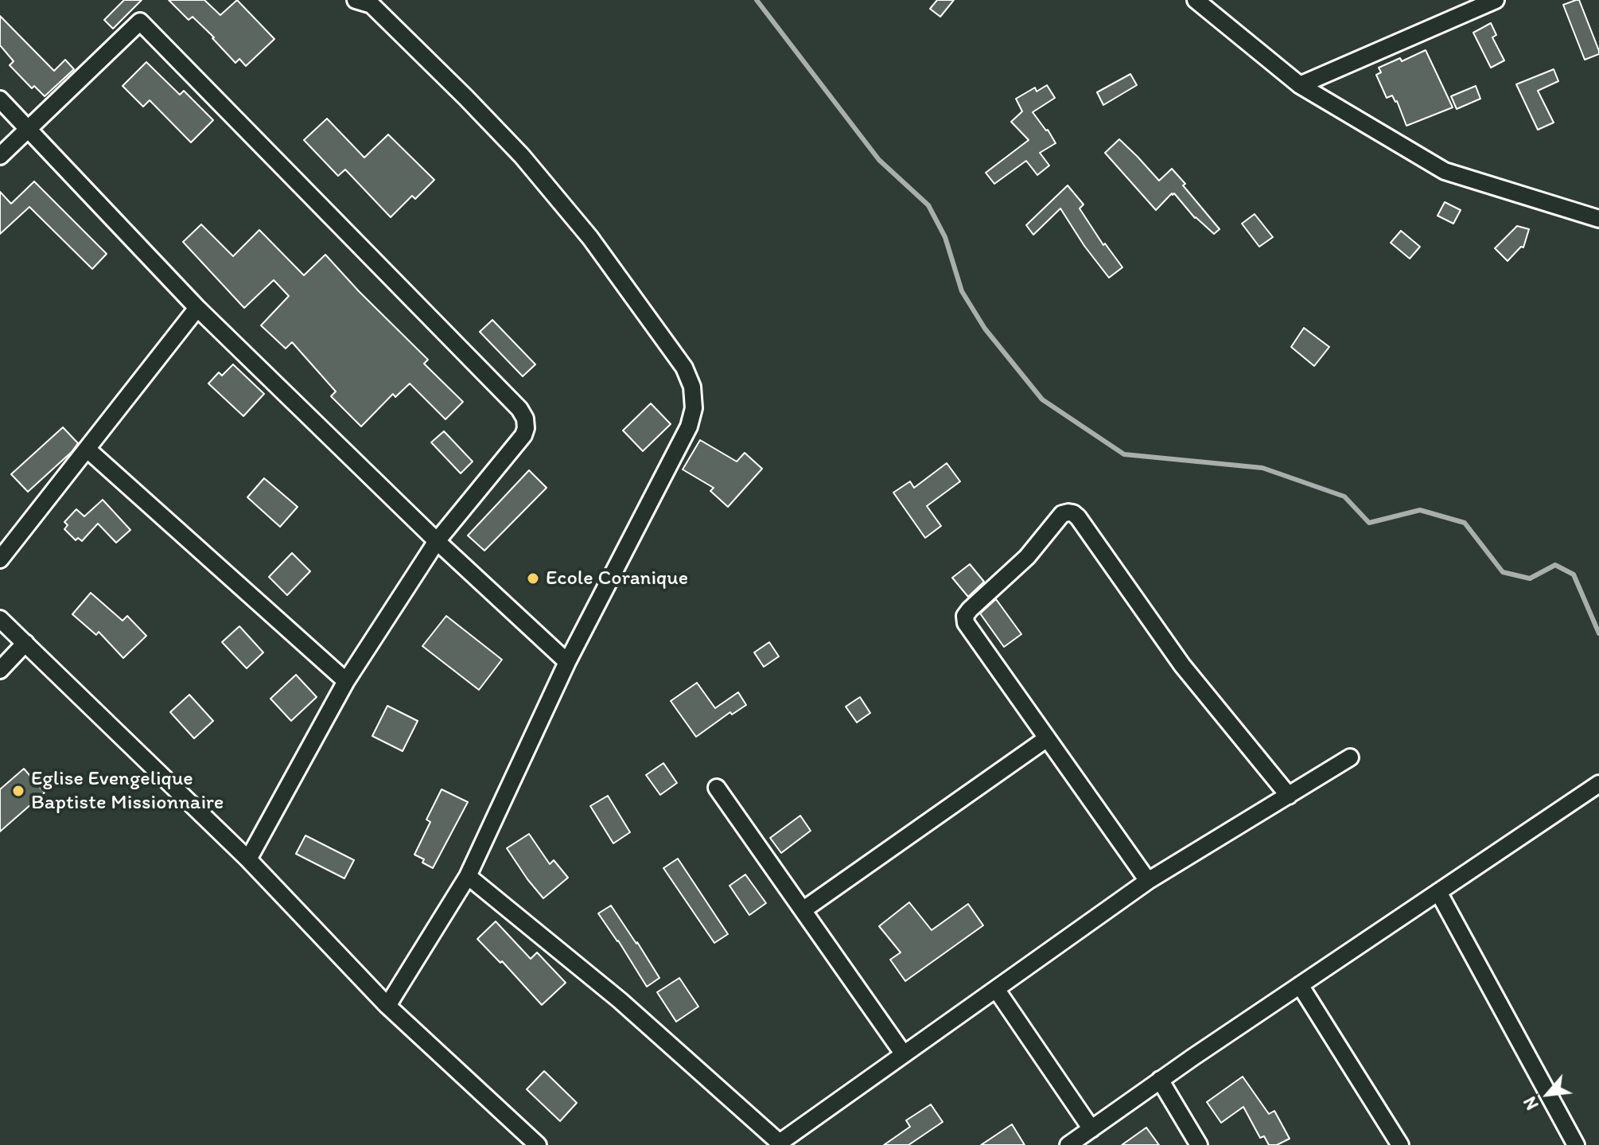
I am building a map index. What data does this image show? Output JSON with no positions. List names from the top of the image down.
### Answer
{
  "places": ["Ecole Coranique", "Eglise Evengelique Baptiste Missionnaire"],
  "north": "bottom left"
}
